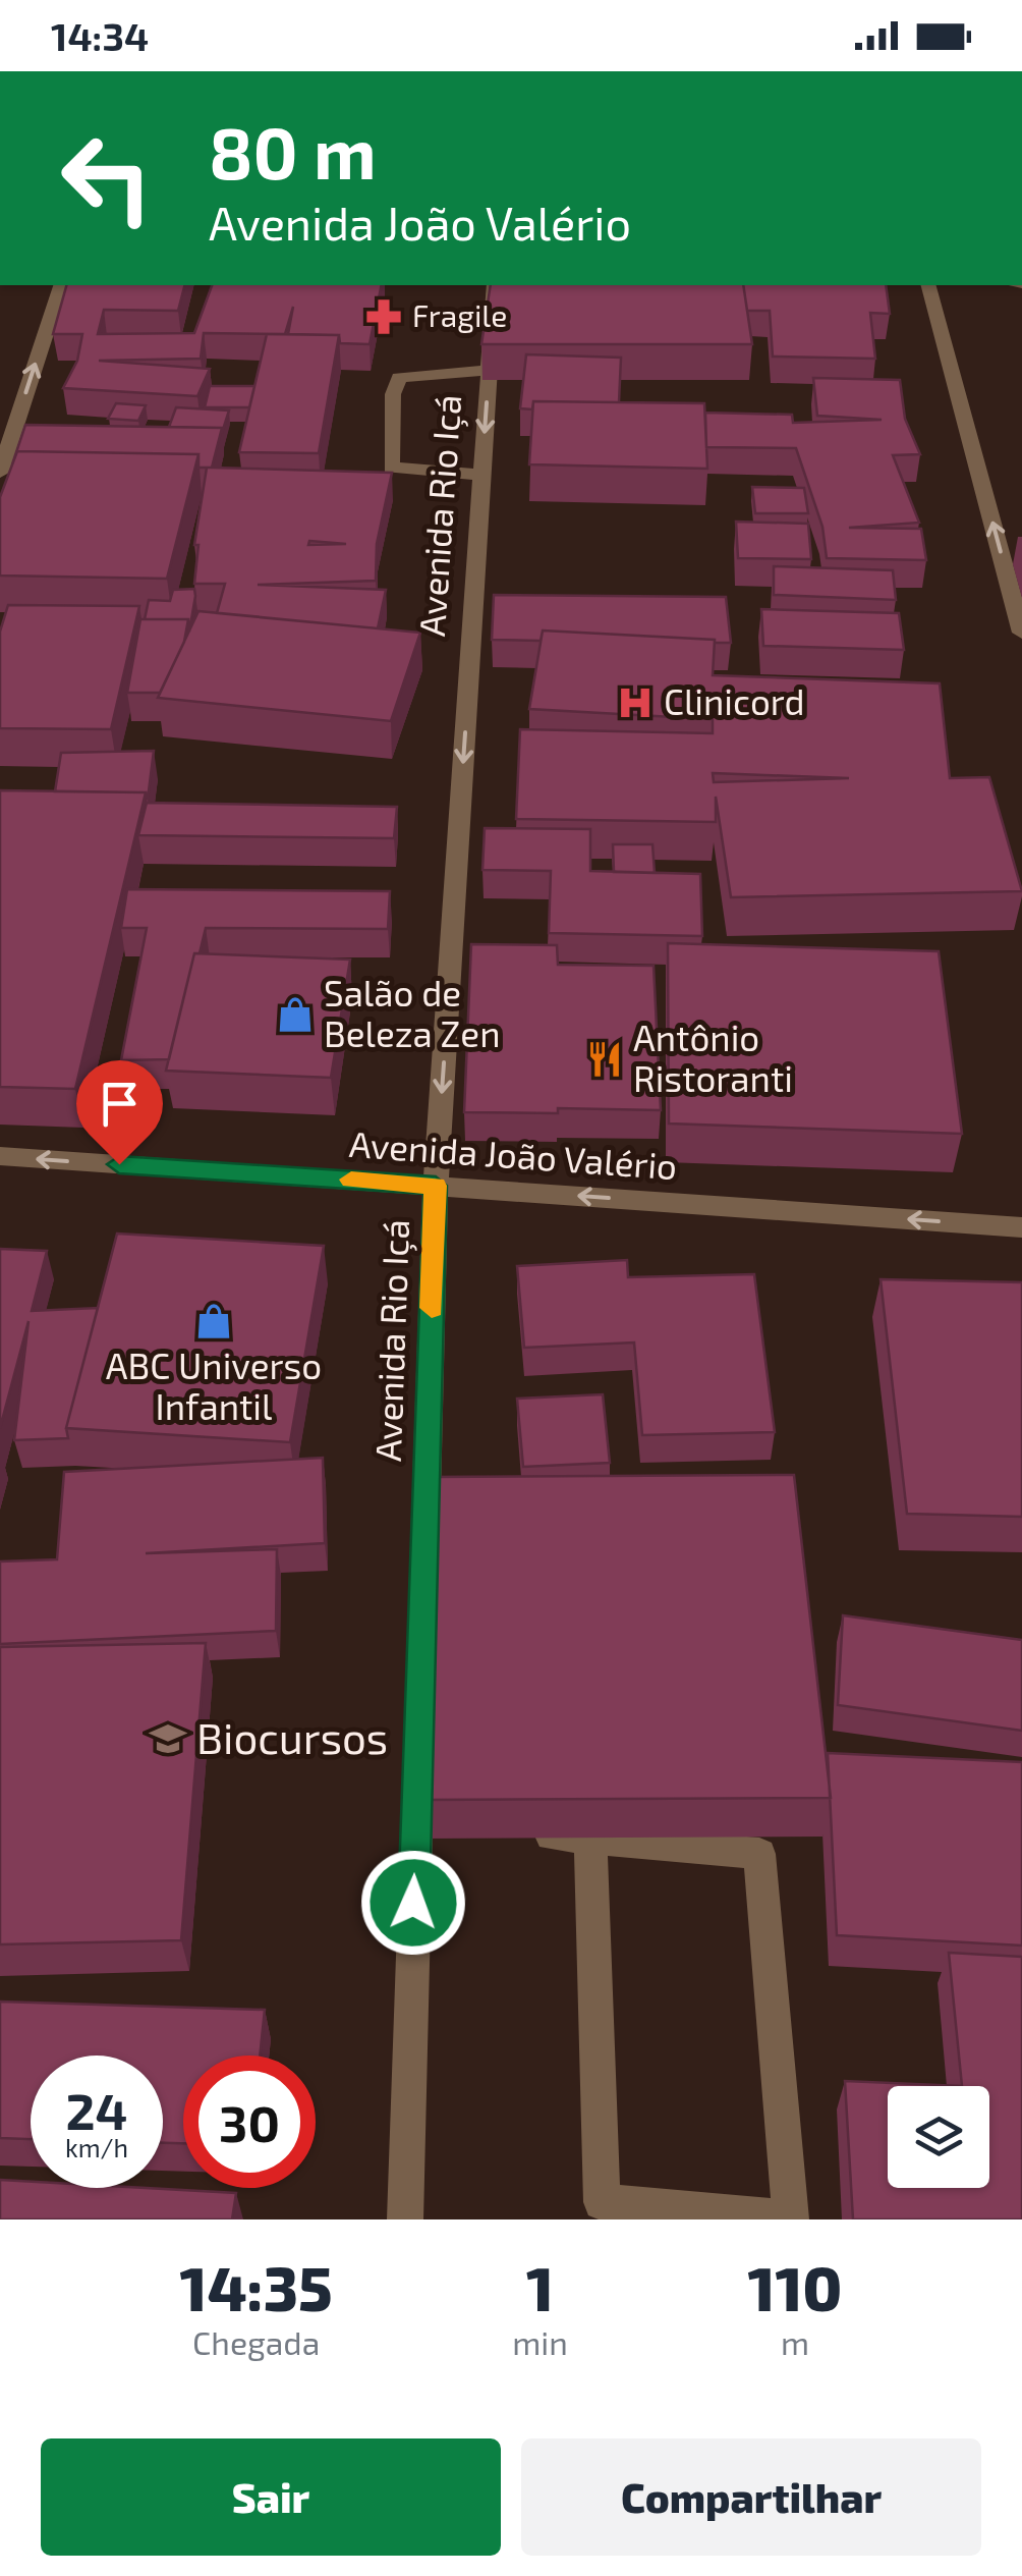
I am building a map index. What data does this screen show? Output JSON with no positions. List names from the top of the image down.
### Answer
{
  "streets": {
    "street": ["Avenida Rio Içá", "Avenida João Valério"]
  },
  "crossings": [
    ["Avenida Rio Içá", "Avenida João Valério"]
  ],
  "one_way": ["Avenida Rio Içá", "Avenida João Valério"],
  "places": {
    "pharmacy": ["Fragile"],
    "hospital": ["Clinicord"],
    "shop": ["Salão de Beleza Zen", "ABC Universo Infantil"],
    "restaurant": ["Antônio Ristoranti"],
    "school or university": ["Biocursos"]
  },
  "page": {
    "status": "14:34",
    "turn": ["80 m", "Avenida João Valério"],
    "speed": "24 km/h",
    "limit": "30",
    "eta": [
      "14:35",
      "Chegada",
      "1",
      "min",
      "110",
      "m"
    ],
    "buttons": ["Sair", "Compartilhar"]
  }
}
